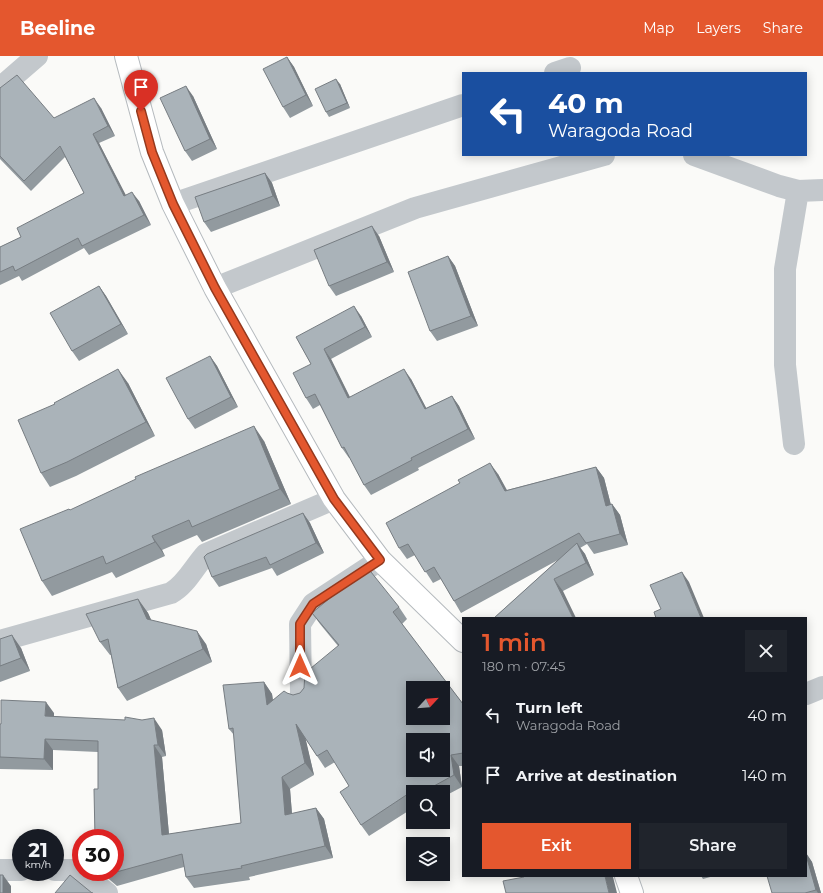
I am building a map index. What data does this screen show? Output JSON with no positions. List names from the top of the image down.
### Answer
{
  "north": "top right",
  "page": {
    "header": "Beeline",
    "nav": ["Map", "Layers", "Share"],
    "turn": ["40 m", "Waragoda Road"],
    "heading": ["1 min", "180 m · 07:45"],
    "list": [
      {
        "name": "Turn left",
        "note": "Waragoda Road",
        "value": "40 m"
      },
      {
        "name": "Arrive at destination",
        "value": "140 m"
      }
    ],
    "buttons": ["Exit", "Share"],
    "speed": "21 km/h",
    "limit": "30"
  }
}
